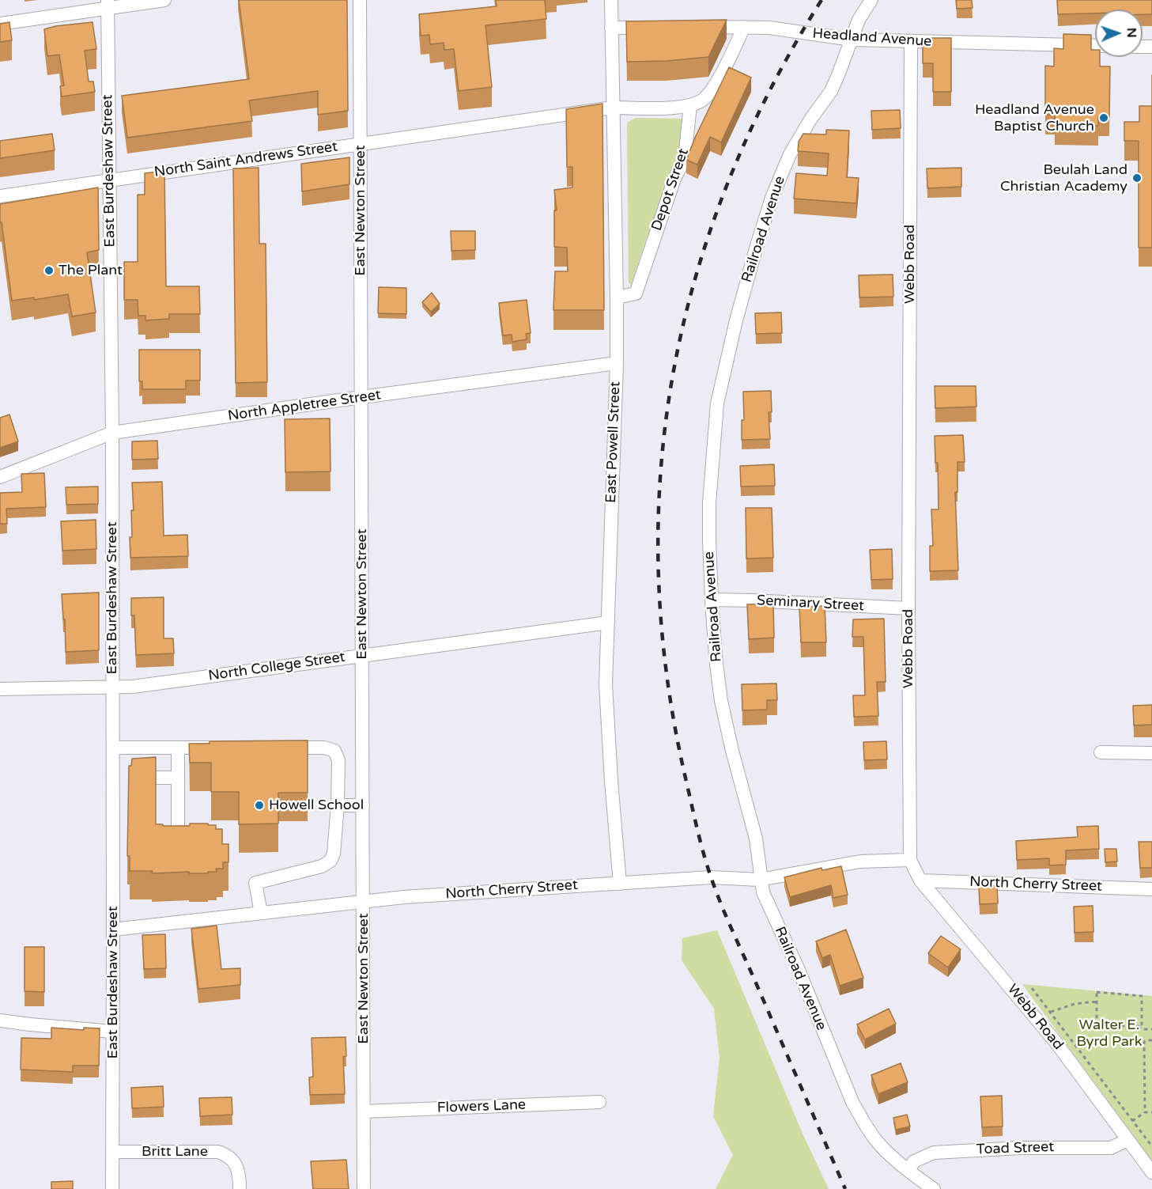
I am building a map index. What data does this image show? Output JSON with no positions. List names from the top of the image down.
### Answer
{
  "streets": {
    "street": [
      "Headland Avenue",
      "North Saint Andrews Street",
      "East Burdeshaw Street",
      "Depot Street",
      "East Newton Street",
      "Railroad Avenue",
      "Webb Road",
      "North Appletree Street",
      "East Powell Street",
      "Seminary Street",
      "North College Street",
      "North Cherry Street",
      "Flowers Lane",
      "Toad Street",
      "Britt Lane"
    ]
  },
  "crossings": [
    ["Headland Avenue", "Railroad Avenue"],
    ["Headland Avenue", "Webb Road"],
    ["North Saint Andrews Street", "East Burdeshaw Street"],
    ["North Saint Andrews Street", "Depot Street"],
    ["North Saint Andrews Street", "East Newton Street"],
    ["North Saint Andrews Street", "East Powell Street"],
    ["East Burdeshaw Street", "North Appletree Street"],
    ["East Burdeshaw Street", "North College Street"],
    ["East Burdeshaw Street", "North Cherry Street"],
    ["East Burdeshaw Street", "Britt Lane"],
    ["Depot Street", "East Powell Street"],
    ["East Newton Street", "North Appletree Street"],
    ["East Newton Street", "North College Street"],
    ["East Newton Street", "North Cherry Street"],
    ["East Newton Street", "Flowers Lane"],
    ["Railroad Avenue", "Seminary Street"],
    ["Railroad Avenue", "North Cherry Street"],
    ["Railroad Avenue", "Toad Street"],
    ["Webb Road", "Seminary Street"],
    ["Webb Road", "North Cherry Street"],
    ["Webb Road", "Toad Street"],
    ["North Appletree Street", "East Powell Street"],
    ["East Powell Street", "North College Street"],
    ["East Powell Street", "North Cherry Street"]
  ],
  "parks": ["Walter E. Byrd Park"],
  "places": [
    "Headland Avenue Baptist Church",
    "Beulah Land Christian Academy",
    "The Plant",
    "Howell School"
  ],
  "north": "right"
}
